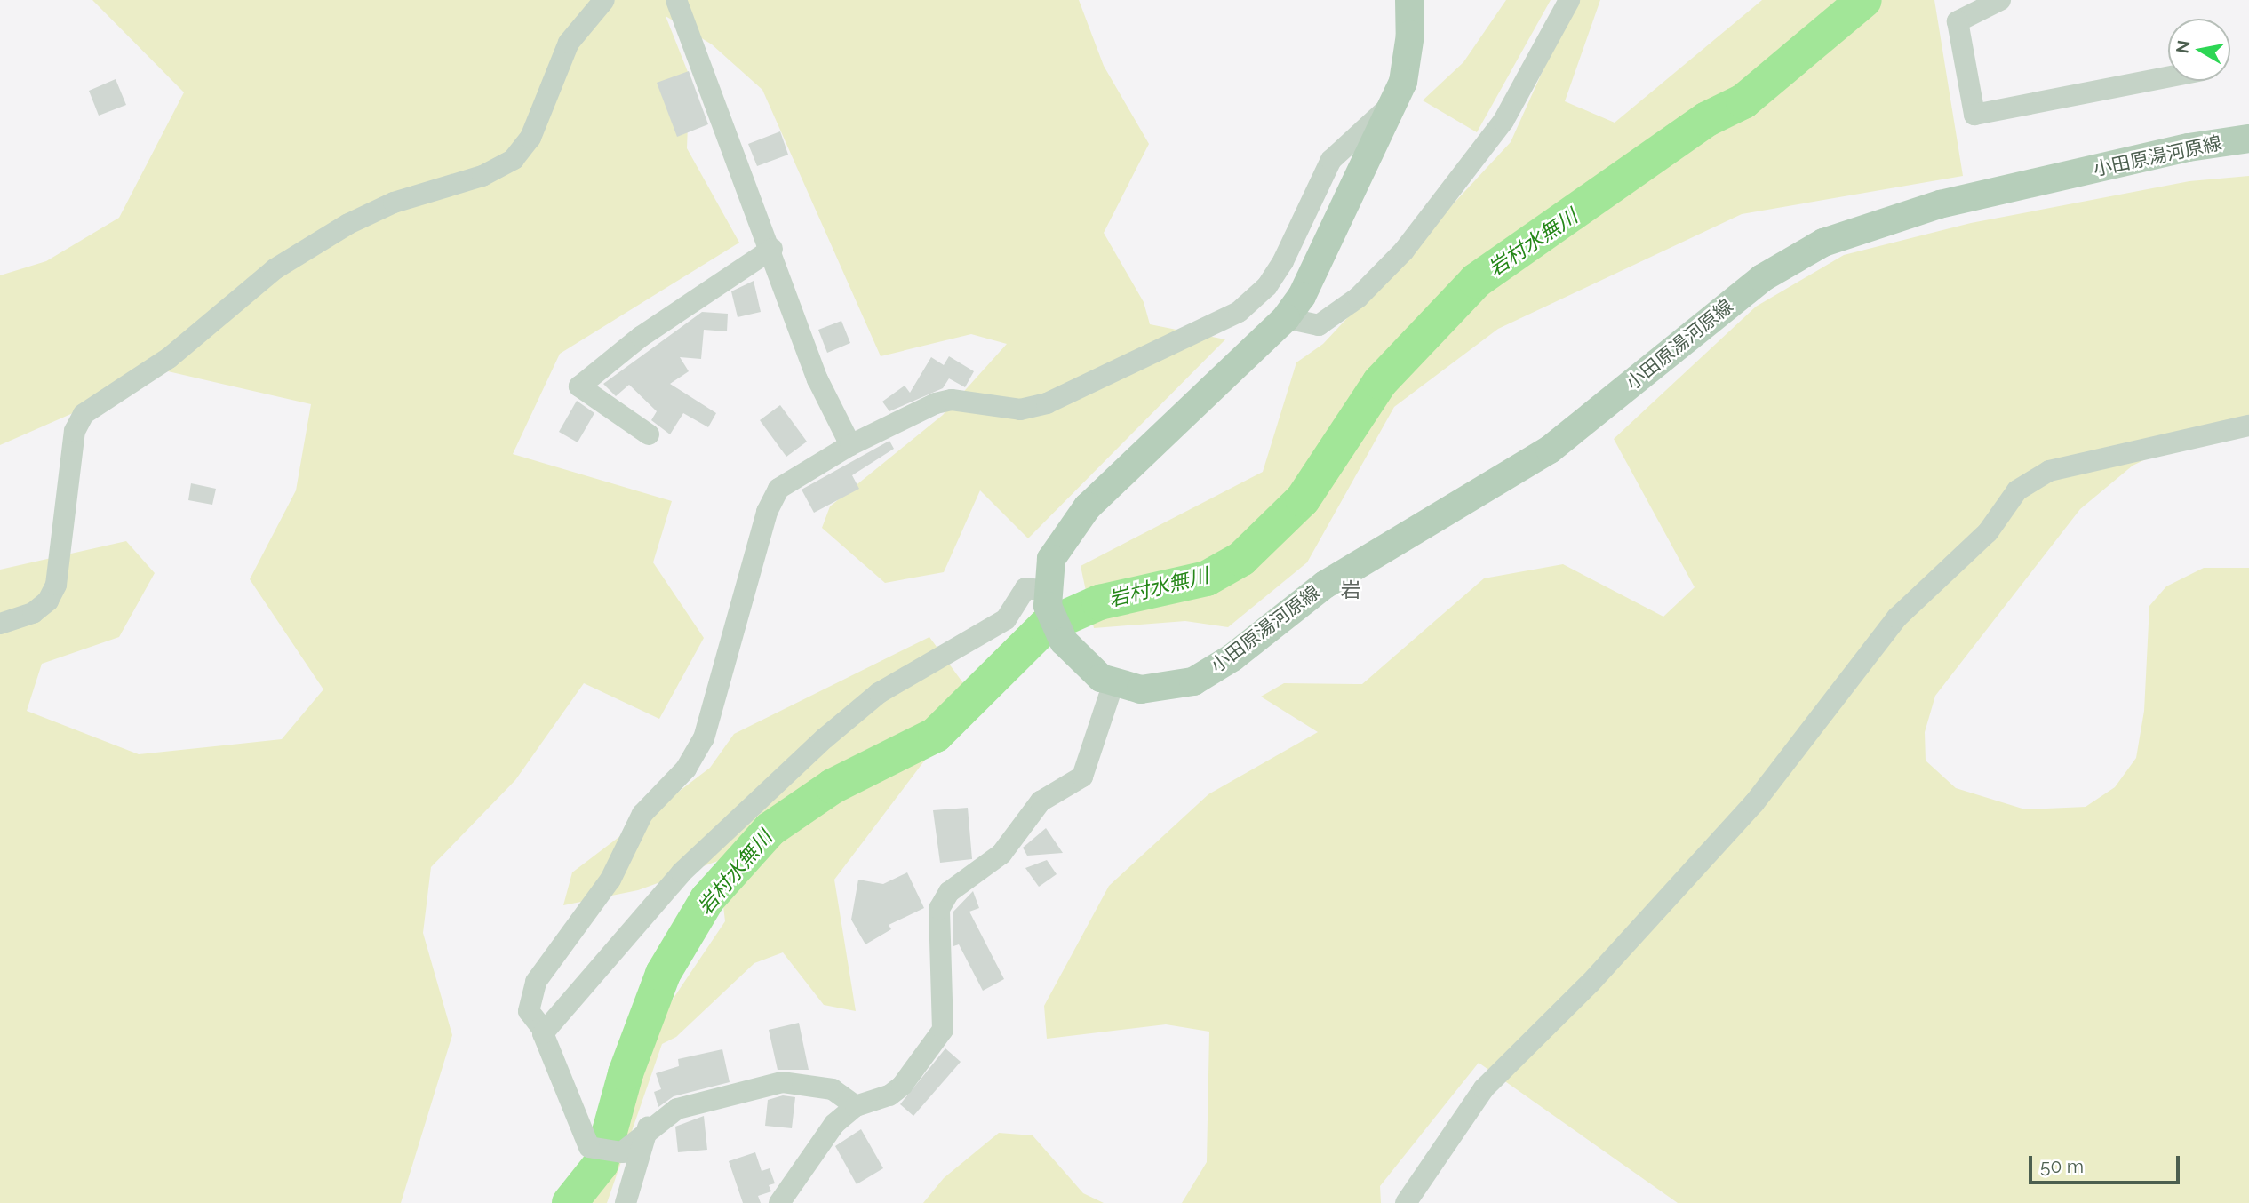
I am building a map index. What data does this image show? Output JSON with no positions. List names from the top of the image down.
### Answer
{
  "streets": {
    "main road": ["小田原湯河原線"]
  },
  "districts": ["岩"],
  "water": ["岩村水無川"],
  "scale_bar": "50 m",
  "north": "left"
}
